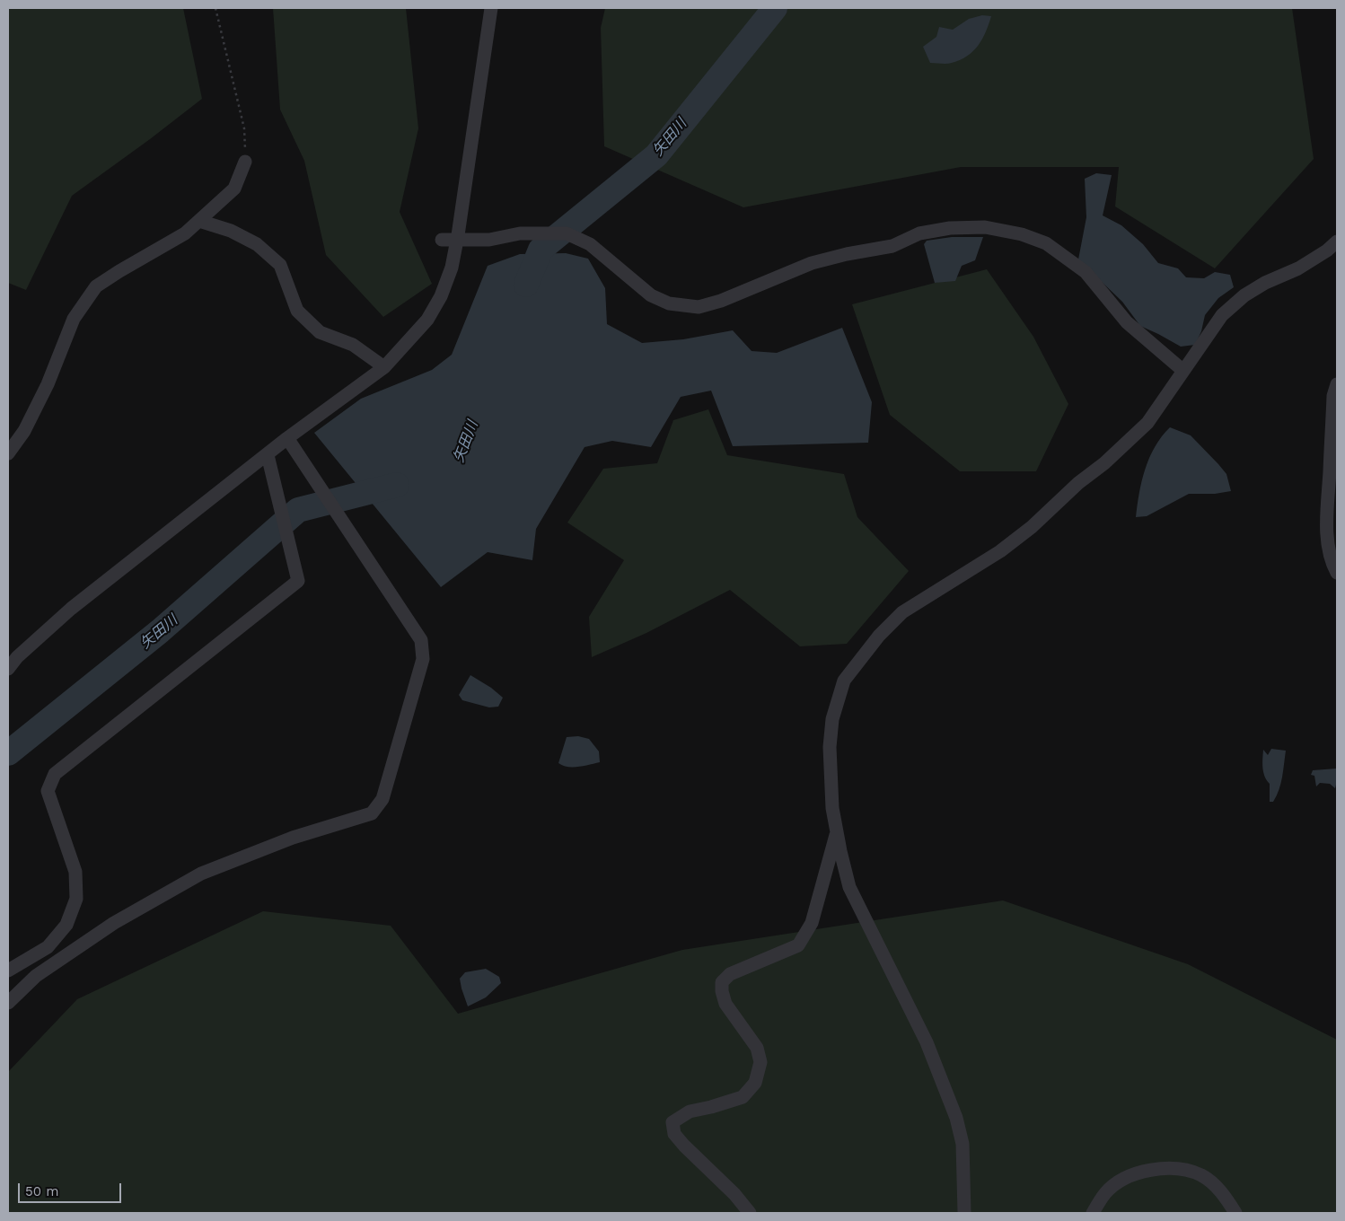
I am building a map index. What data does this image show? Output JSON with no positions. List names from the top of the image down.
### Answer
{
  "water": ["矢田川"],
  "scale_bar": "50 m"
}
